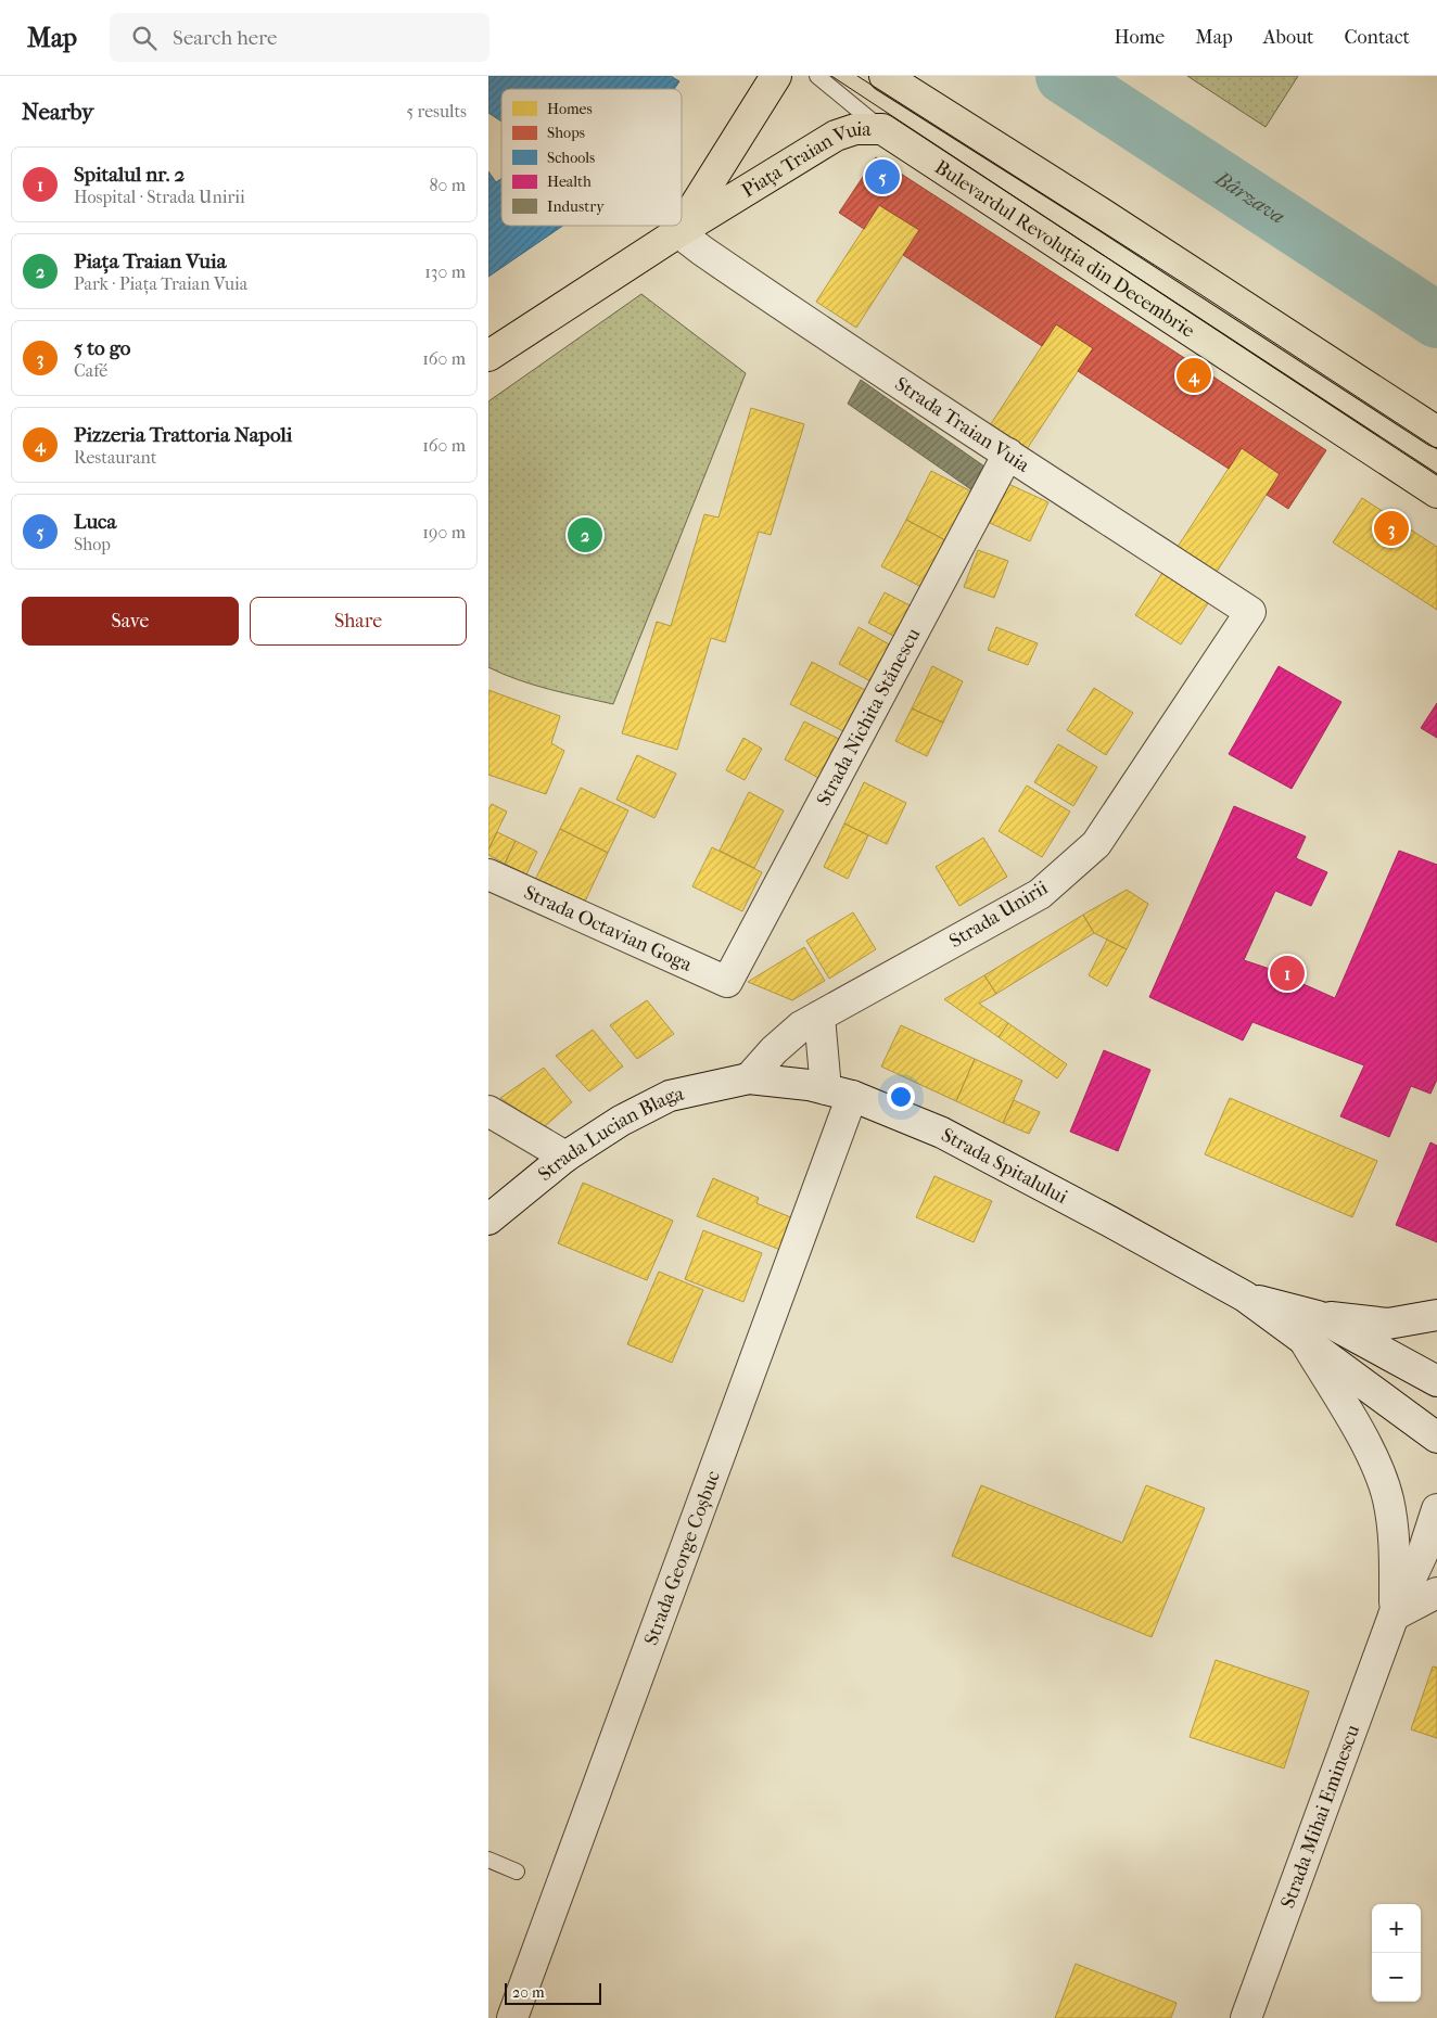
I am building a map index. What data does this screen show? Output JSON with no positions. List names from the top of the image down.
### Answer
{
  "streets": {
    "main road": ["Piața Traian Vuia", "Bulevardul Revoluția din Decembrie"],
    "street": [
      "Strada Traian Vuia",
      "Strada Nichita Stănescu",
      "Strada Unirii",
      "Strada Octavian Goga",
      "Strada Lucian Blaga",
      "Strada Spitalului",
      "Strada George Coșbuc",
      "Strada Mihai Eminescu"
    ]
  },
  "crossings": [
    ["Piața Traian Vuia", "Bulevardul Revoluția din Decembrie"],
    ["Piața Traian Vuia", "Strada Traian Vuia"],
    ["Strada Traian Vuia", "Strada Nichita Stănescu"],
    ["Strada Traian Vuia", "Strada Unirii"],
    ["Strada Nichita Stănescu", "Strada Octavian Goga"],
    ["Strada Unirii", "Strada Lucian Blaga"],
    ["Strada Unirii", "Strada Spitalului"],
    ["Strada Lucian Blaga", "Strada Spitalului"],
    ["Strada Spitalului", "Strada George Coșbuc"],
    ["Strada Spitalului", "Strada Mihai Eminescu"]
  ],
  "water": ["Bârzava"],
  "legend": [
    "Homes",
    "Shops",
    "Schools",
    "Health",
    "Industry"
  ],
  "scale_bar": "20 m",
  "page": {
    "header": "Map",
    "search": "Search here",
    "nav": [
      "Home",
      "Map",
      "About",
      "Contact"
    ],
    "heading": ["Nearby", "5 results"],
    "list": [
      {
        "mark": "1",
        "name": "Spitalul nr. 2",
        "note": "Hospital · Strada Unirii",
        "value": "80 m"
      },
      {
        "mark": "2",
        "name": "Piața Traian Vuia",
        "note": "Park · Piața Traian Vuia",
        "value": "130 m"
      },
      {
        "mark": "3",
        "name": "5 to go",
        "note": "Café",
        "value": "160 m"
      },
      {
        "mark": "4",
        "name": "Pizzeria Trattoria Napoli",
        "note": "Restaurant",
        "value": "160 m"
      },
      {
        "mark": "5",
        "name": "Luca",
        "note": "Shop",
        "value": "190 m"
      }
    ],
    "pins": [
      "5",
      "4",
      "3",
      "2",
      "1"
    ],
    "buttons": ["Save", "Share"],
    "map_buttons": ["+", "−"],
    "scale": "20 m"
  }
}
